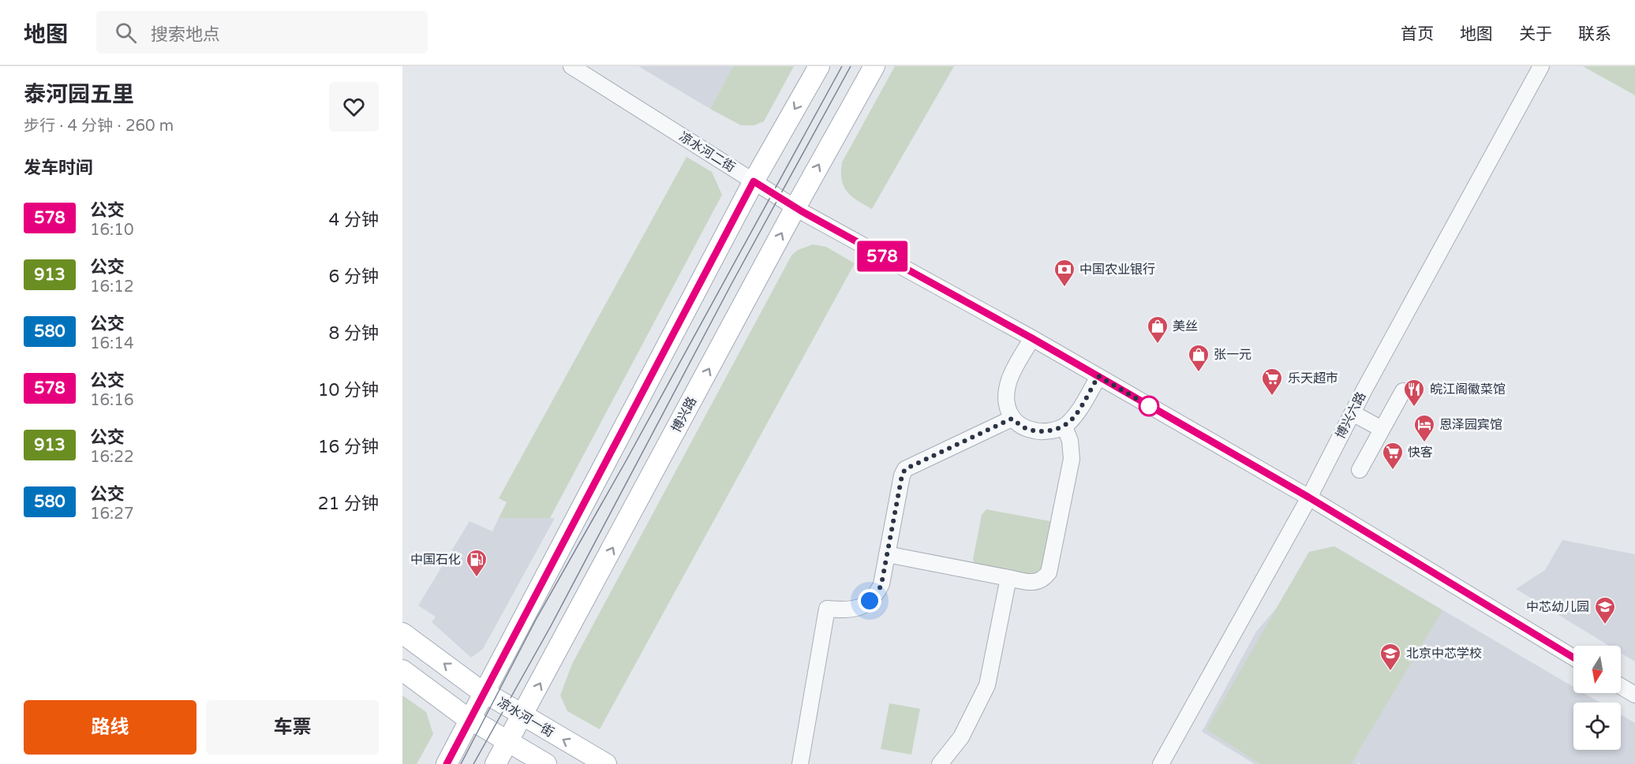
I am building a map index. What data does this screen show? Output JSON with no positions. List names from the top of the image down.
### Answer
{
  "streets": {
    "main road": ["博兴路", "凉水河一街"],
    "street": ["凉水河二街", "博兴六路"]
  },
  "crossings": [
    ["凉水河二街", "博兴路"],
    ["凉水河二街", "博兴六路"],
    ["博兴路", "凉水河一街"]
  ],
  "places": {
    "bank": ["中国农业银行"],
    "shop": ["美丝", "张一元"],
    "supermarket": ["乐天超市", "快客"],
    "restaurant": ["皖江阁徽菜馆"],
    "hotel": ["恩泽园宾馆"],
    "fuel station": ["中国石化"],
    "school or university": ["中芯幼儿园", "北京中芯学校"]
  },
  "lines": ["bus line 578"],
  "north": "bottom",
  "page": {
    "header": "地图",
    "search": "搜索地点",
    "nav": [
      "首页",
      "地图",
      "关于",
      "联系"
    ],
    "heading": [
      ["泰河园五里", "步行 · 4 分钟 · 260 m"],
      "发车时间"
    ],
    "on_map": "578",
    "list": [
      {
        "mark": "578",
        "name": "公交",
        "note": "16:10",
        "value": "4 分钟"
      },
      {
        "mark": "913",
        "name": "公交",
        "note": "16:12",
        "value": "6 分钟"
      },
      {
        "mark": "580",
        "name": "公交",
        "note": "16:14",
        "value": "8 分钟"
      },
      {
        "mark": "578",
        "name": "公交",
        "note": "16:16",
        "value": "10 分钟"
      },
      {
        "mark": "913",
        "name": "公交",
        "note": "16:22",
        "value": "16 分钟"
      },
      {
        "mark": "580",
        "name": "公交",
        "note": "16:27",
        "value": "21 分钟"
      }
    ],
    "buttons": ["路线", "车票"]
  }
}
